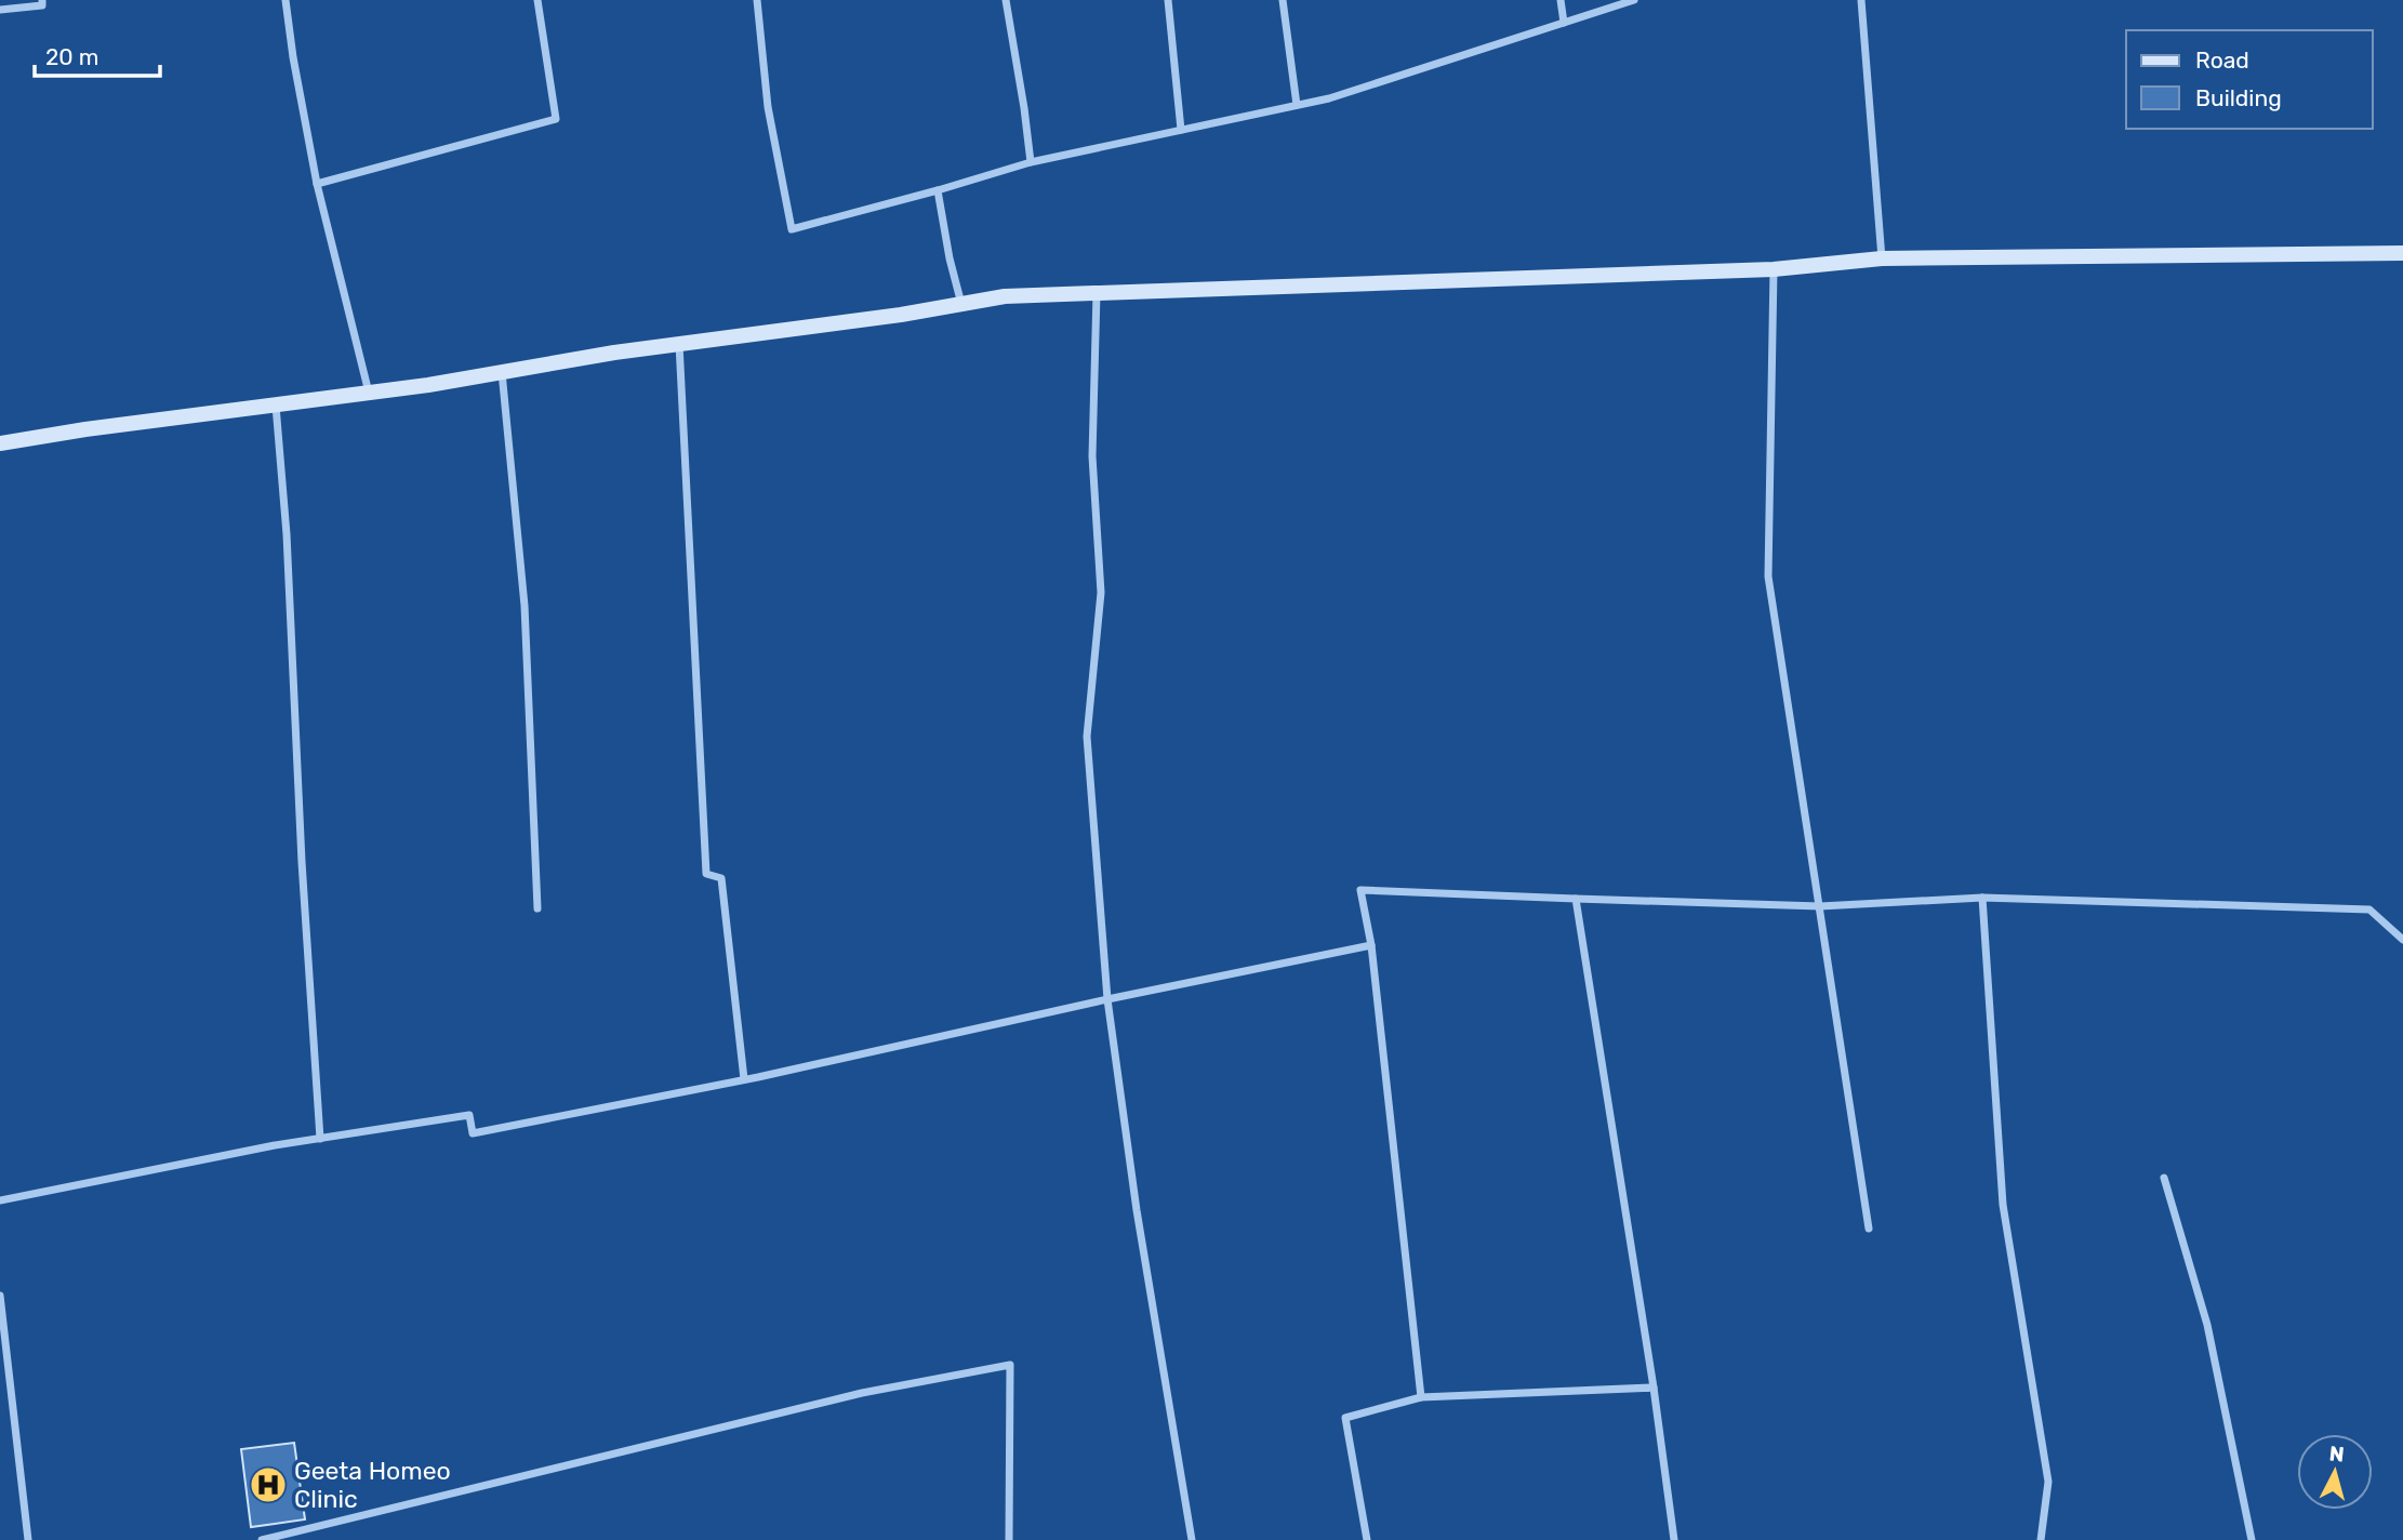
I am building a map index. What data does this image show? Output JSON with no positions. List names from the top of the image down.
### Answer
{
  "places": {
    "hospital": ["Geeta Homeo Clinic"]
  },
  "legend": ["Road", "Building"],
  "scale_bar": "20 m",
  "north": "top"
}
